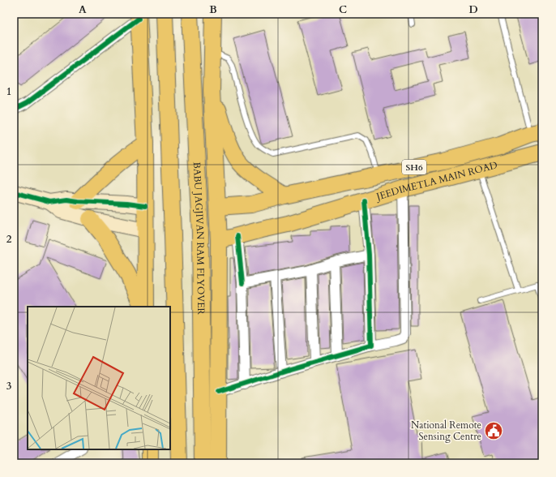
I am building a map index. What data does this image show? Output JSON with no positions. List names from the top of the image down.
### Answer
{
  "streets": {
    "main road": ["SH6", "JEEDIMETLA MAIN ROAD", "BABU JAGJIVAN RAM FLYOVER"]
  },
  "places": {
    "public building": ["National Remote Sensing Centre"]
  },
  "grid": {
    "columns": [
      "A",
      "B",
      "C",
      "D"
    ],
    "rows": ["1", "2", "3"]
  }
}
